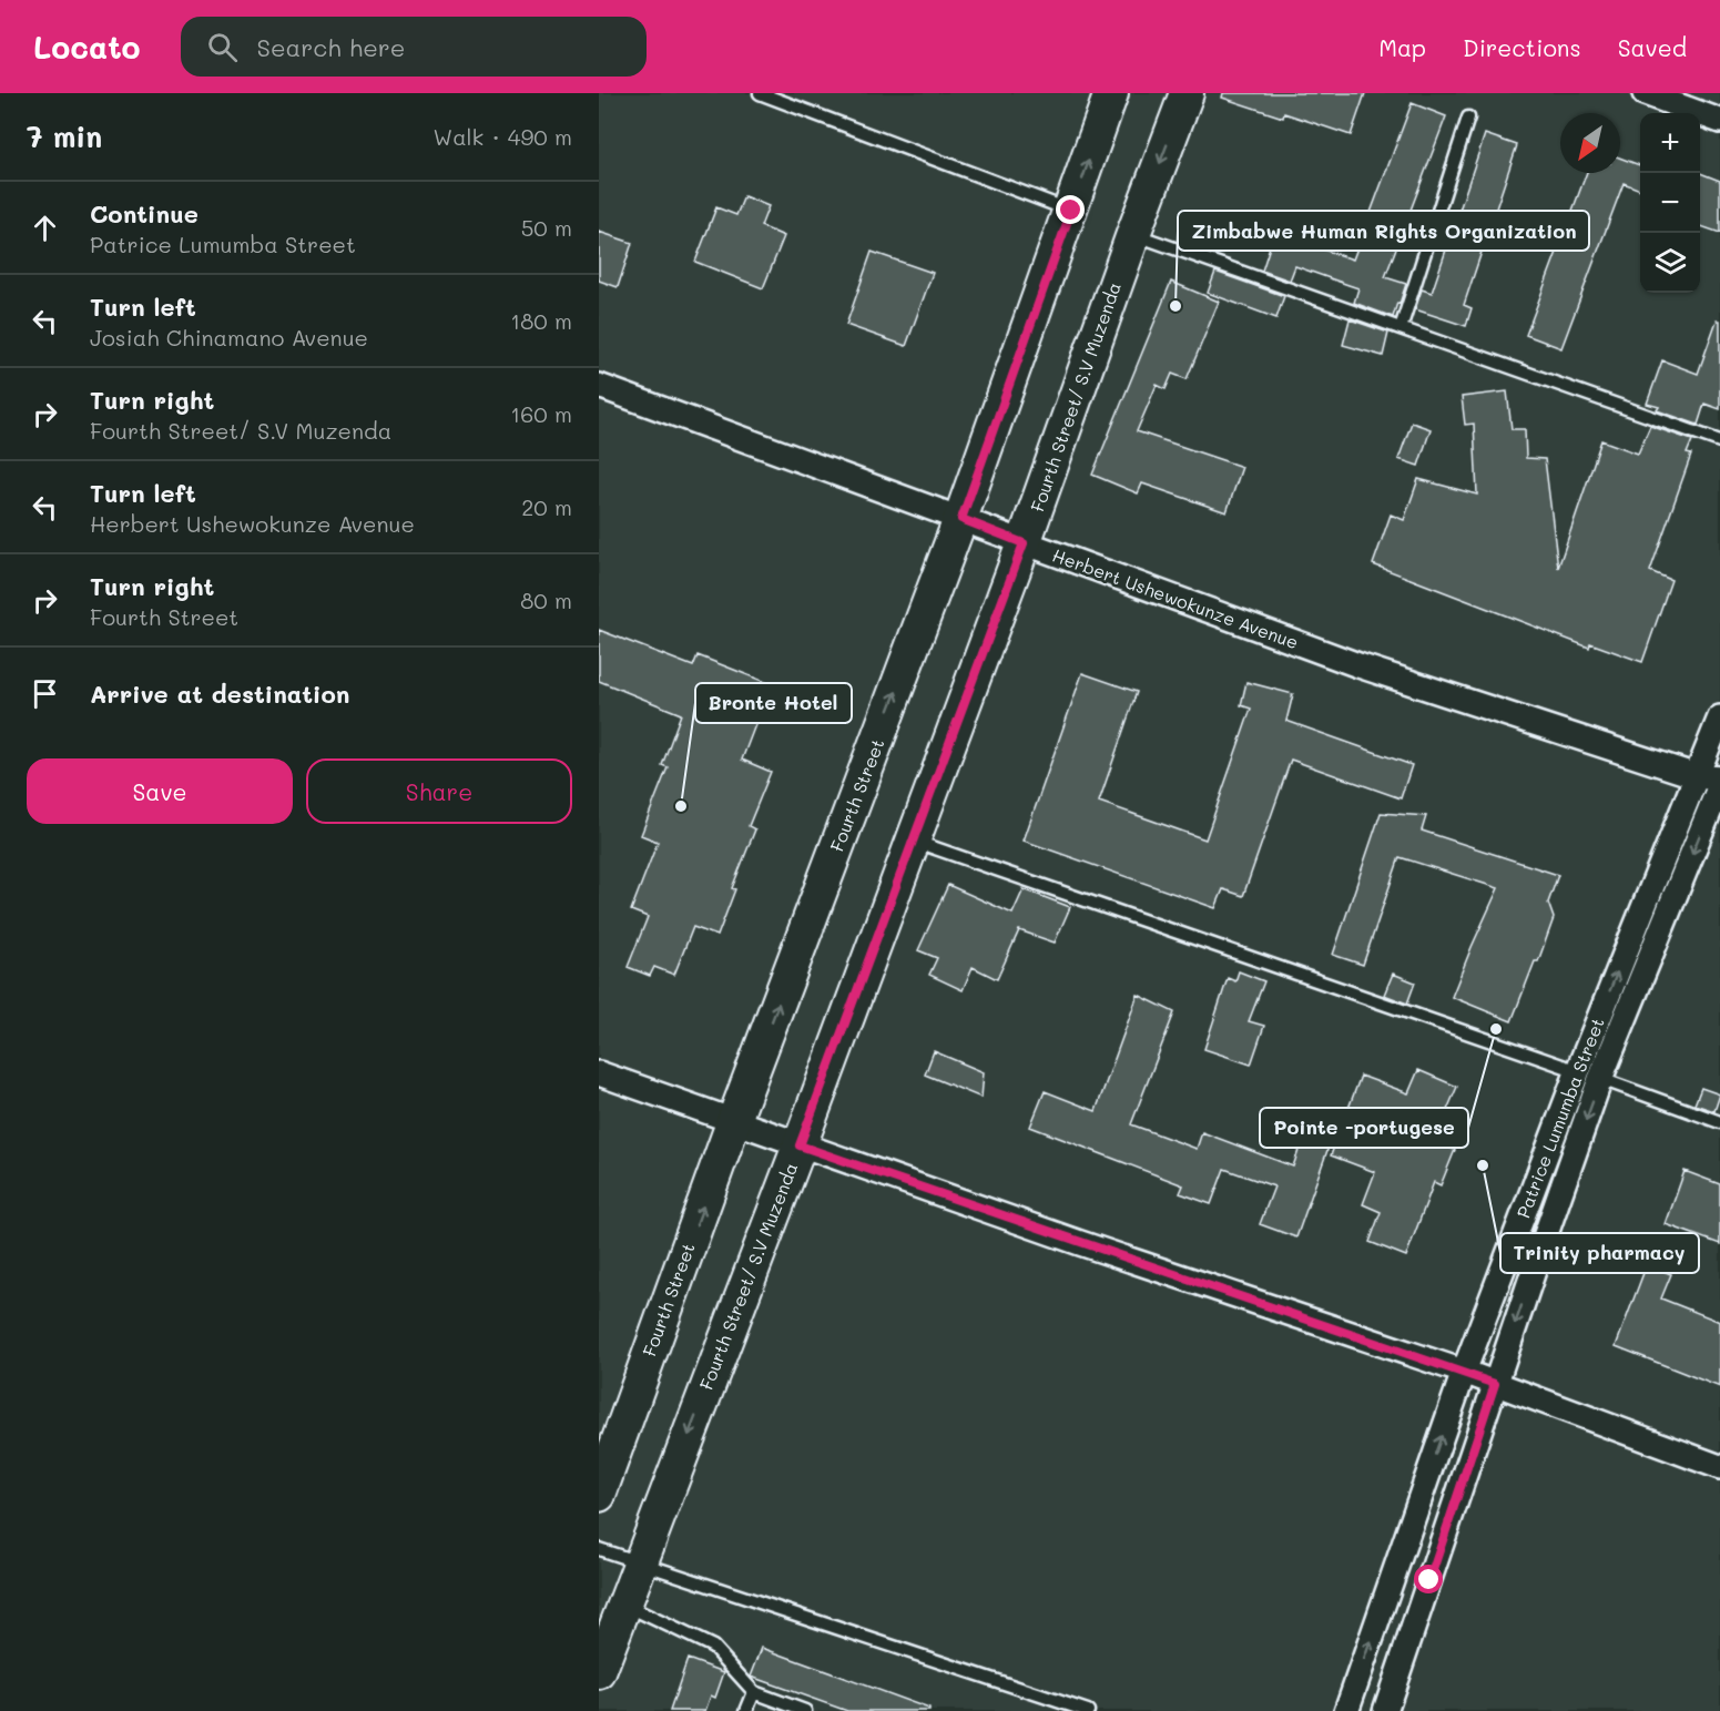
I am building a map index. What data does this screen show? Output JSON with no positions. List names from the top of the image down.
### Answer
{
  "streets": {
    "main road": ["Fourth Street/ S.V Muzenda", "Fourth Street"],
    "street": ["Herbert Ushewokunze Avenue", "Patrice Lumumba Street"]
  },
  "crossings": [
    ["Fourth Street/ S.V Muzenda", "Herbert Ushewokunze Avenue"],
    ["Herbert Ushewokunze Avenue", "Fourth Street"],
    ["Herbert Ushewokunze Avenue", "Patrice Lumumba Street"]
  ],
  "one_way": ["Fourth Street/ S.V Muzenda", "Fourth Street"],
  "places": [
    "Zimbabwe Human Rights Organization",
    "Bronte Hotel",
    "Pointe -portugese",
    "Trinity pharmacy"
  ],
  "north": "bottom left",
  "page": {
    "header": "Locato",
    "search": "Search here",
    "nav": ["Map", "Directions", "Saved"],
    "heading": ["7 min", "Walk · 490 m"],
    "map_buttons": ["+", "−"],
    "list": [
      ["Continue", "Patrice Lumumba Street", "50 m"],
      ["Turn left", "Josiah Chinamano Avenue", "180 m"],
      ["Turn right", "Fourth Street/ S.V Muzenda", "160 m"],
      ["Turn left", "Herbert Ushewokunze Avenue", "20 m"],
      ["Turn right", "Fourth Street", "80 m"],
      "Arrive at destination"
    ],
    "buttons": ["Save", "Share"]
  }
}
